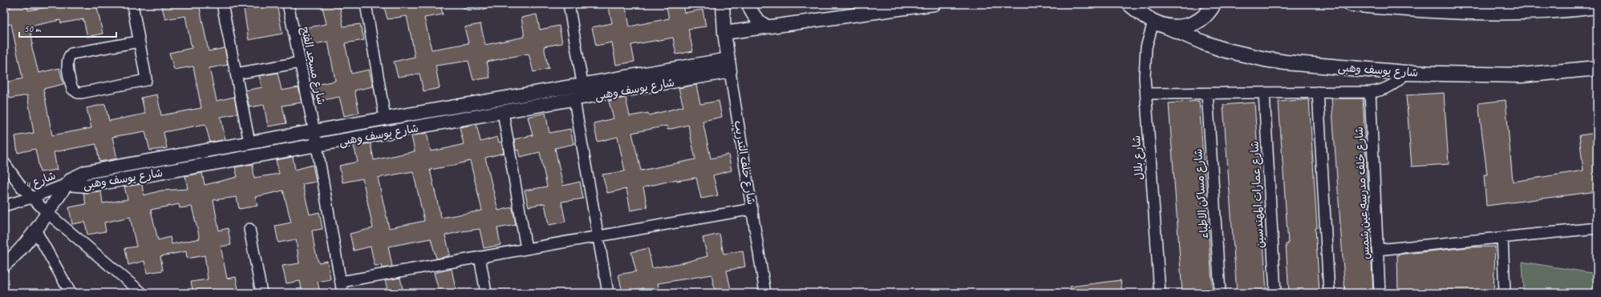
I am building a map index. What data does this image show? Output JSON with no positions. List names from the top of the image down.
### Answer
{
  "streets": {
    "main road": ["شارع يوسف وهبى"],
    "street": [
      "شارع مسجد الفتح",
      "شارع بلال",
      "شارع خلف التدريب",
      "شارع 4",
      "شارع خلف مدرسه عين شمس",
      "شارع مساكن الاطباء",
      "شارع عمارات المهندسين"
    ]
  },
  "crossings": [
    ["شارع مسجد الفتح", "شارع يوسف وهبى"],
    ["شارع يوسف وهبى", "شارع بلال"],
    ["شارع يوسف وهبى", "شارع خلف التدريب"],
    ["شارع يوسف وهبى", "شارع 4"]
  ],
  "scale_bar": "50 m"
}
